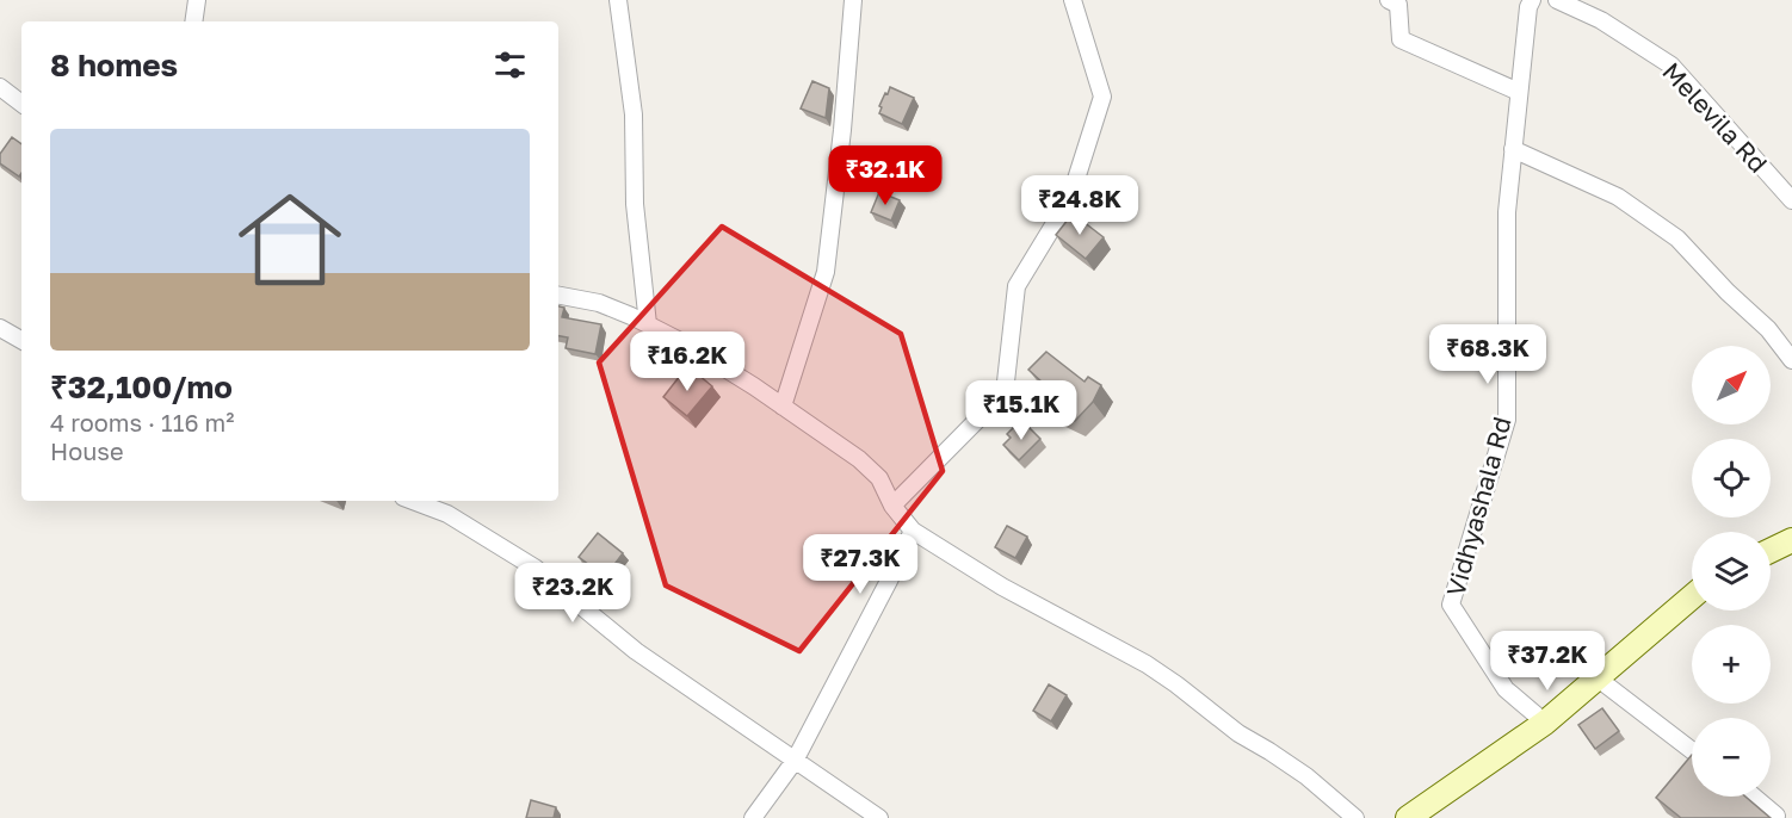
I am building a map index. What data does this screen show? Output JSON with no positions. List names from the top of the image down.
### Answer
{
  "streets": {
    "street": ["Melevila Rd", "Vidhyashala Rd"]
  },
  "north": "top right",
  "page": {
    "heading": "8 homes",
    "list": [
      {
        "name": "₹32,100/mo",
        "note": "4 rooms · 116 m² · House"
      }
    ],
    "price": [
      "₹32.1K",
      "₹24.8K",
      "₹68.3K",
      "₹16.2K",
      "₹15.1K",
      "₹27.3K",
      "₹23.2K",
      "₹37.2K"
    ],
    "map_buttons": ["+", "−"]
  }
}
